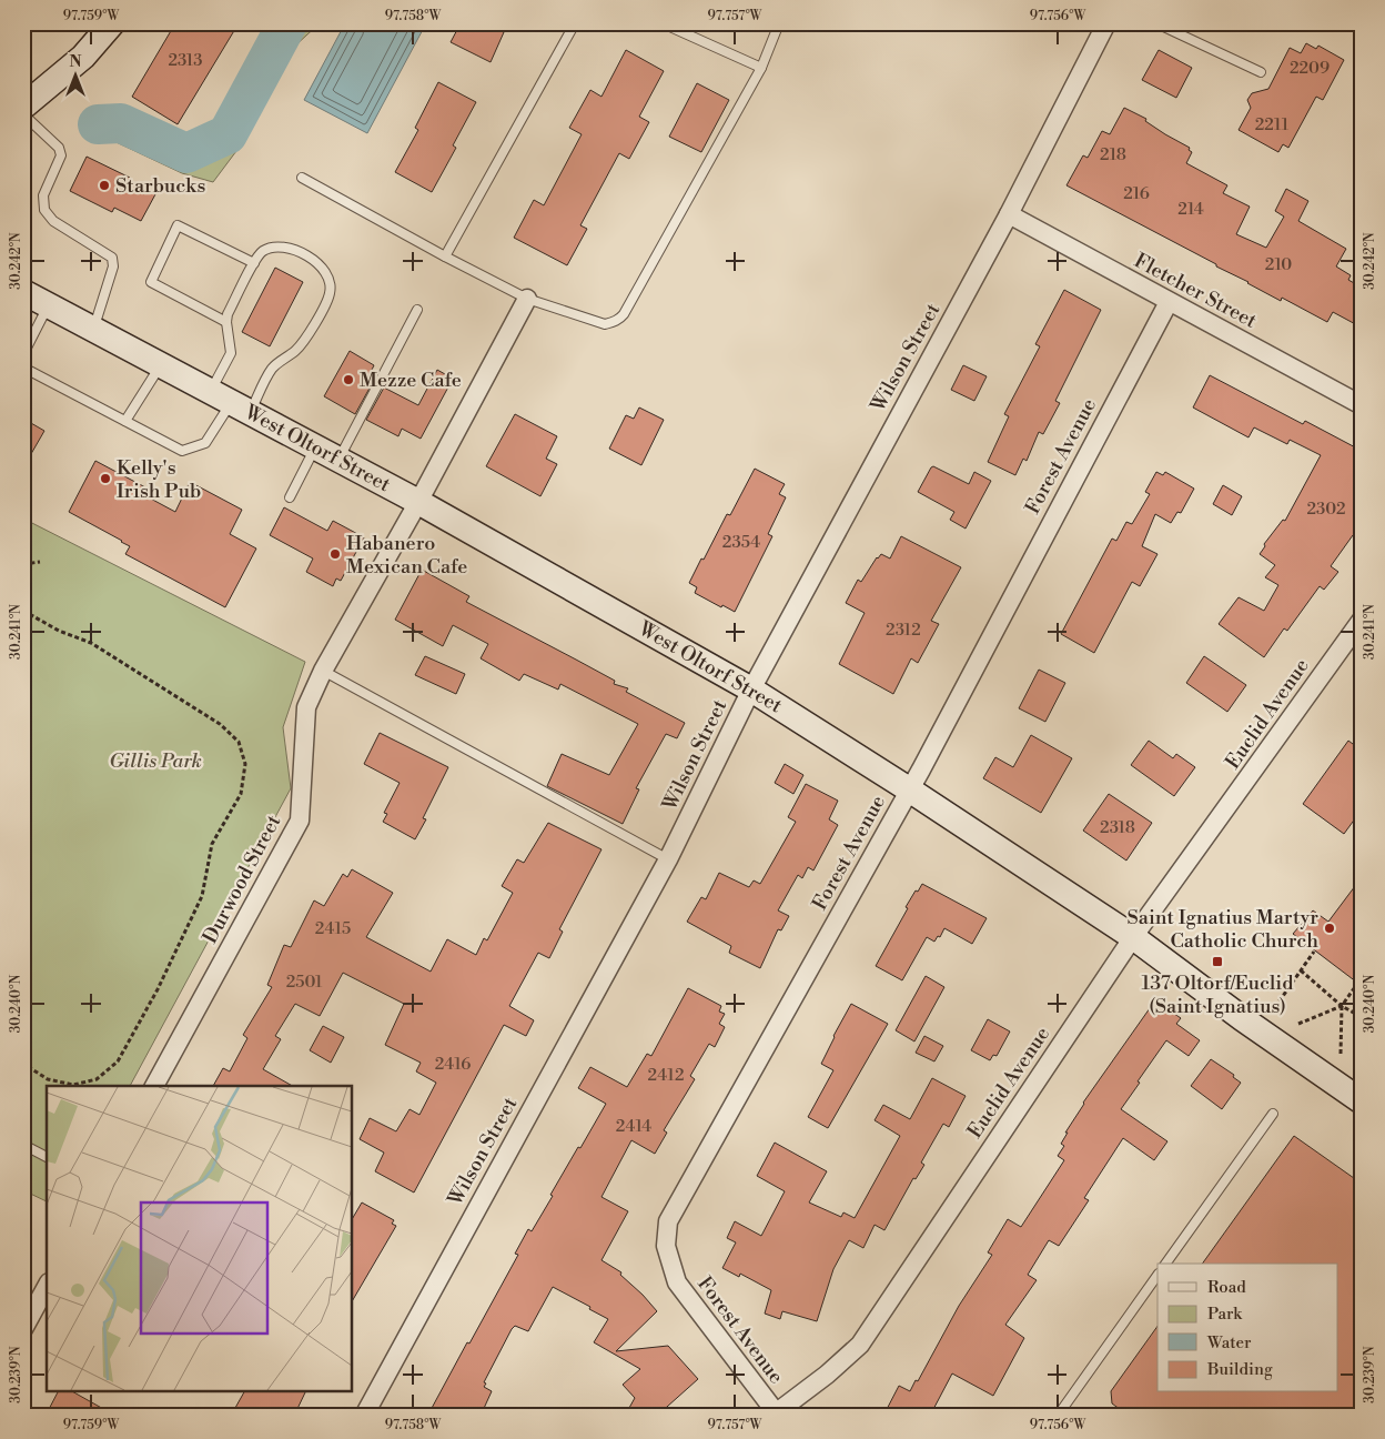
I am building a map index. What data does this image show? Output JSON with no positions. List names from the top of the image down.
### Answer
{
  "streets": {
    "main road": ["West Oltorf Street"],
    "street": [
      "Fletcher Street",
      "Wilson Street",
      "Forest Avenue",
      "Euclid Avenue",
      "Durwood Street"
    ]
  },
  "crossings": [
    ["Fletcher Street", "Wilson Street"],
    ["Fletcher Street", "Forest Avenue"],
    ["Wilson Street", "West Oltorf Street"],
    ["West Oltorf Street", "Forest Avenue"],
    ["West Oltorf Street", "Euclid Avenue"],
    ["West Oltorf Street", "Durwood Street"],
    ["Forest Avenue", "Euclid Avenue"]
  ],
  "parks": ["Gillis Park"],
  "places": {
    "other": [
      "Starbucks",
      "Mezze Cafe",
      "Kelly's Irish Pub",
      "Habanero Mexican Cafe",
      "Saint Ignatius Martyr Catholic Church"
    ],
    "transit": ["137 Oltorf/Euclid (Saint Ignatius)"]
  },
  "house_numbers": [
    "2313",
    "2209",
    "2211",
    "218",
    "216",
    "214",
    "210",
    "2302",
    "2354",
    "2312",
    "2318",
    "2415",
    "2501",
    "2416",
    "2412",
    "2414"
  ],
  "legend": [
    "Road",
    "Park",
    "Water",
    "Building"
  ],
  "north": "top",
  "coordinates": [
    "97.759°W",
    "97.758°W",
    "97.757°W",
    "97.756°W",
    "30.242°N",
    "30.241°N",
    "30.240°N",
    "30.239°N"
  ]
}
